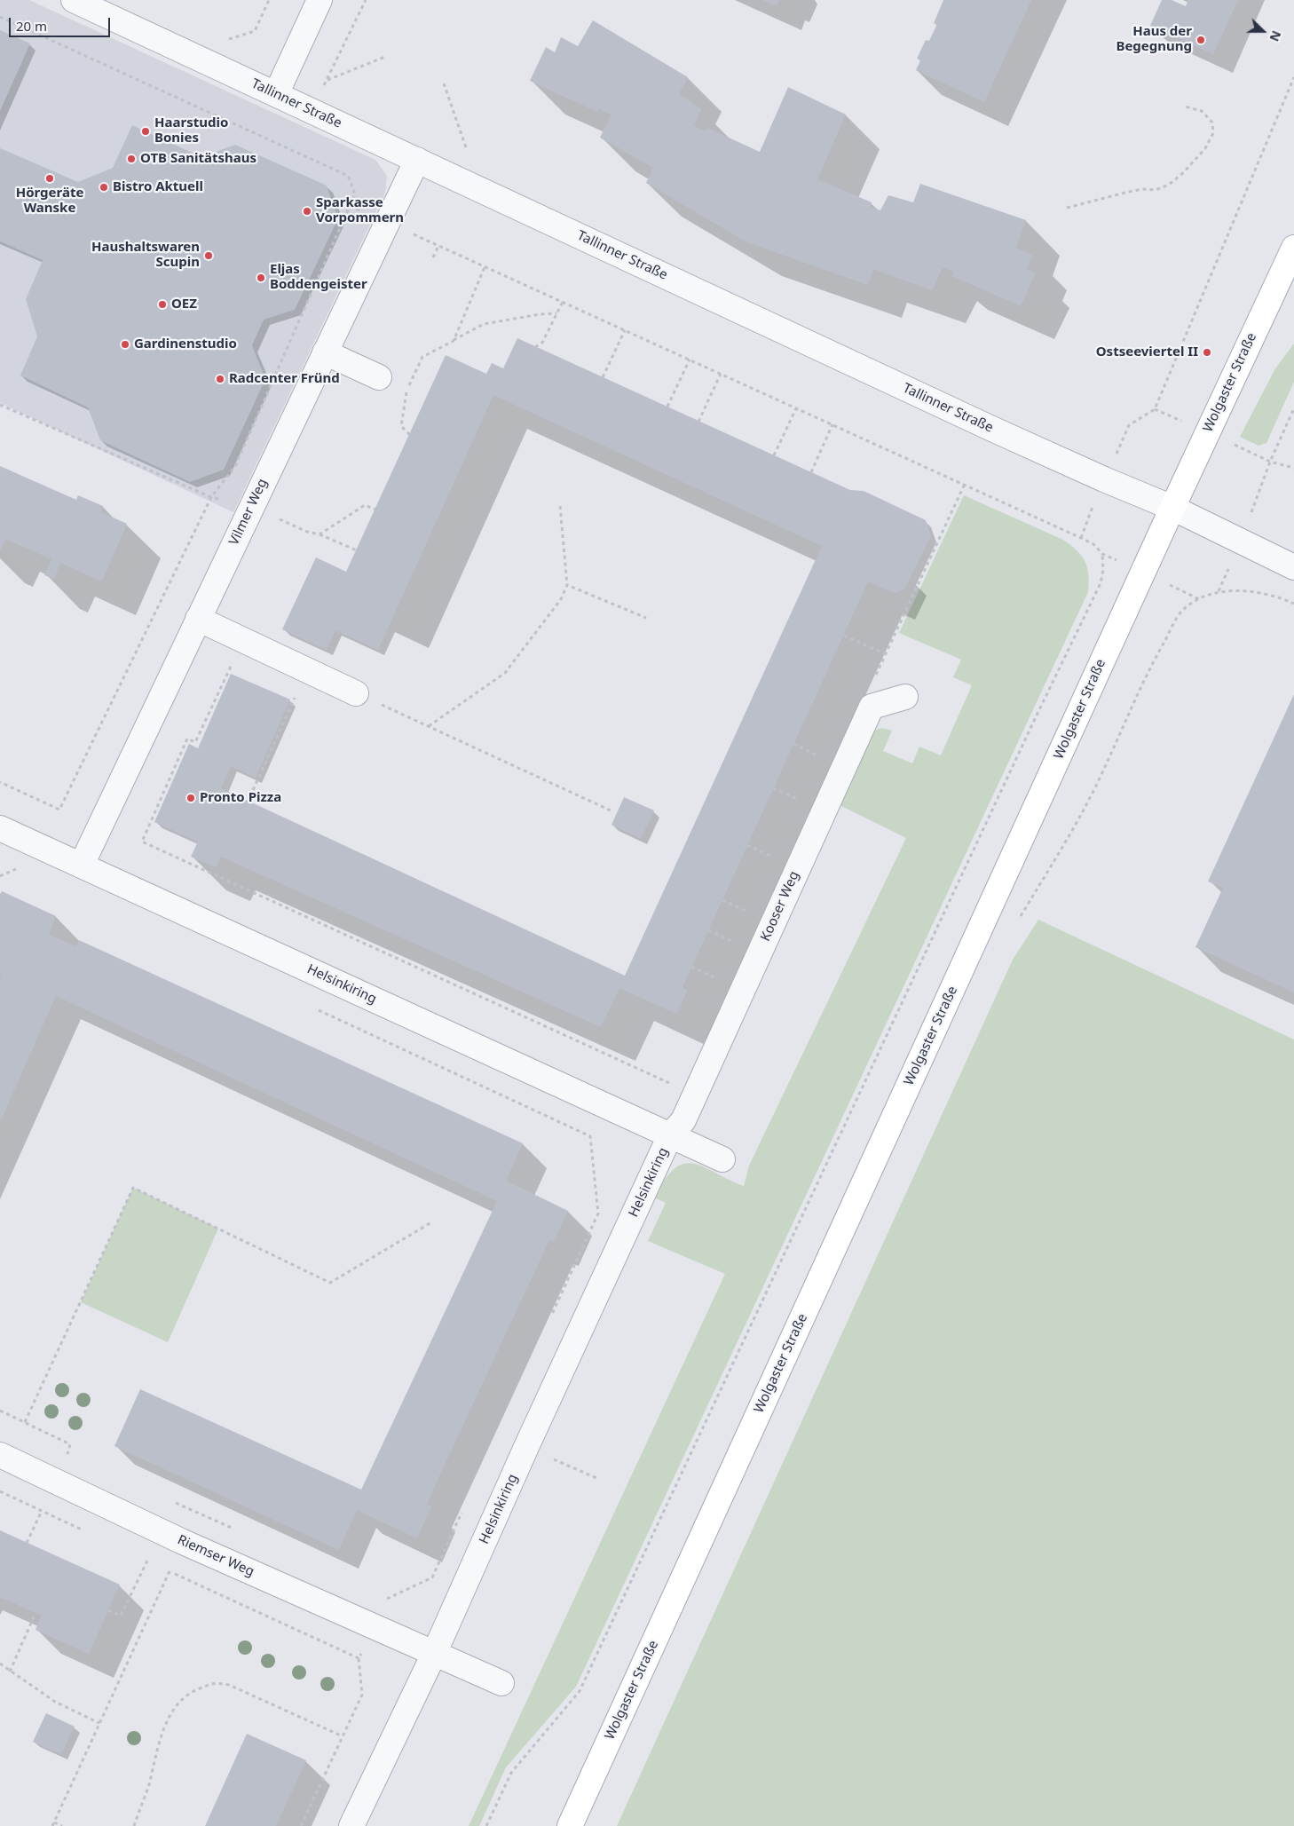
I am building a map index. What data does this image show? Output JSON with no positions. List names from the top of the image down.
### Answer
{
  "streets": {
    "main road": ["Wolgaster Straße"],
    "street": [
      "Tallinner Straße",
      "Vilmer Weg",
      "Kooser Weg",
      "Helsinkiring",
      "Riemser Weg"
    ]
  },
  "crossings": [
    ["Tallinner Straße", "Wolgaster Straße"],
    ["Tallinner Straße", "Vilmer Weg"],
    ["Vilmer Weg", "Helsinkiring"],
    ["Kooser Weg", "Helsinkiring"],
    ["Helsinkiring", "Riemser Weg"]
  ],
  "places": [
    "Haus der Begegnung",
    "Haarstudio Bonies",
    "OTB Sanitätshaus",
    "Hörgeräte Wanske",
    "Bistro Aktuell",
    "Sparkasse Vorpommern",
    "Haushaltswaren Scupin",
    "Eljas Boddengeister",
    "OEZ",
    "Gardinenstudio",
    "Ostseeviertel II",
    "Radcenter Fründ",
    "Pronto Pizza"
  ],
  "scale_bar": "20 m",
  "north": "right"
}
